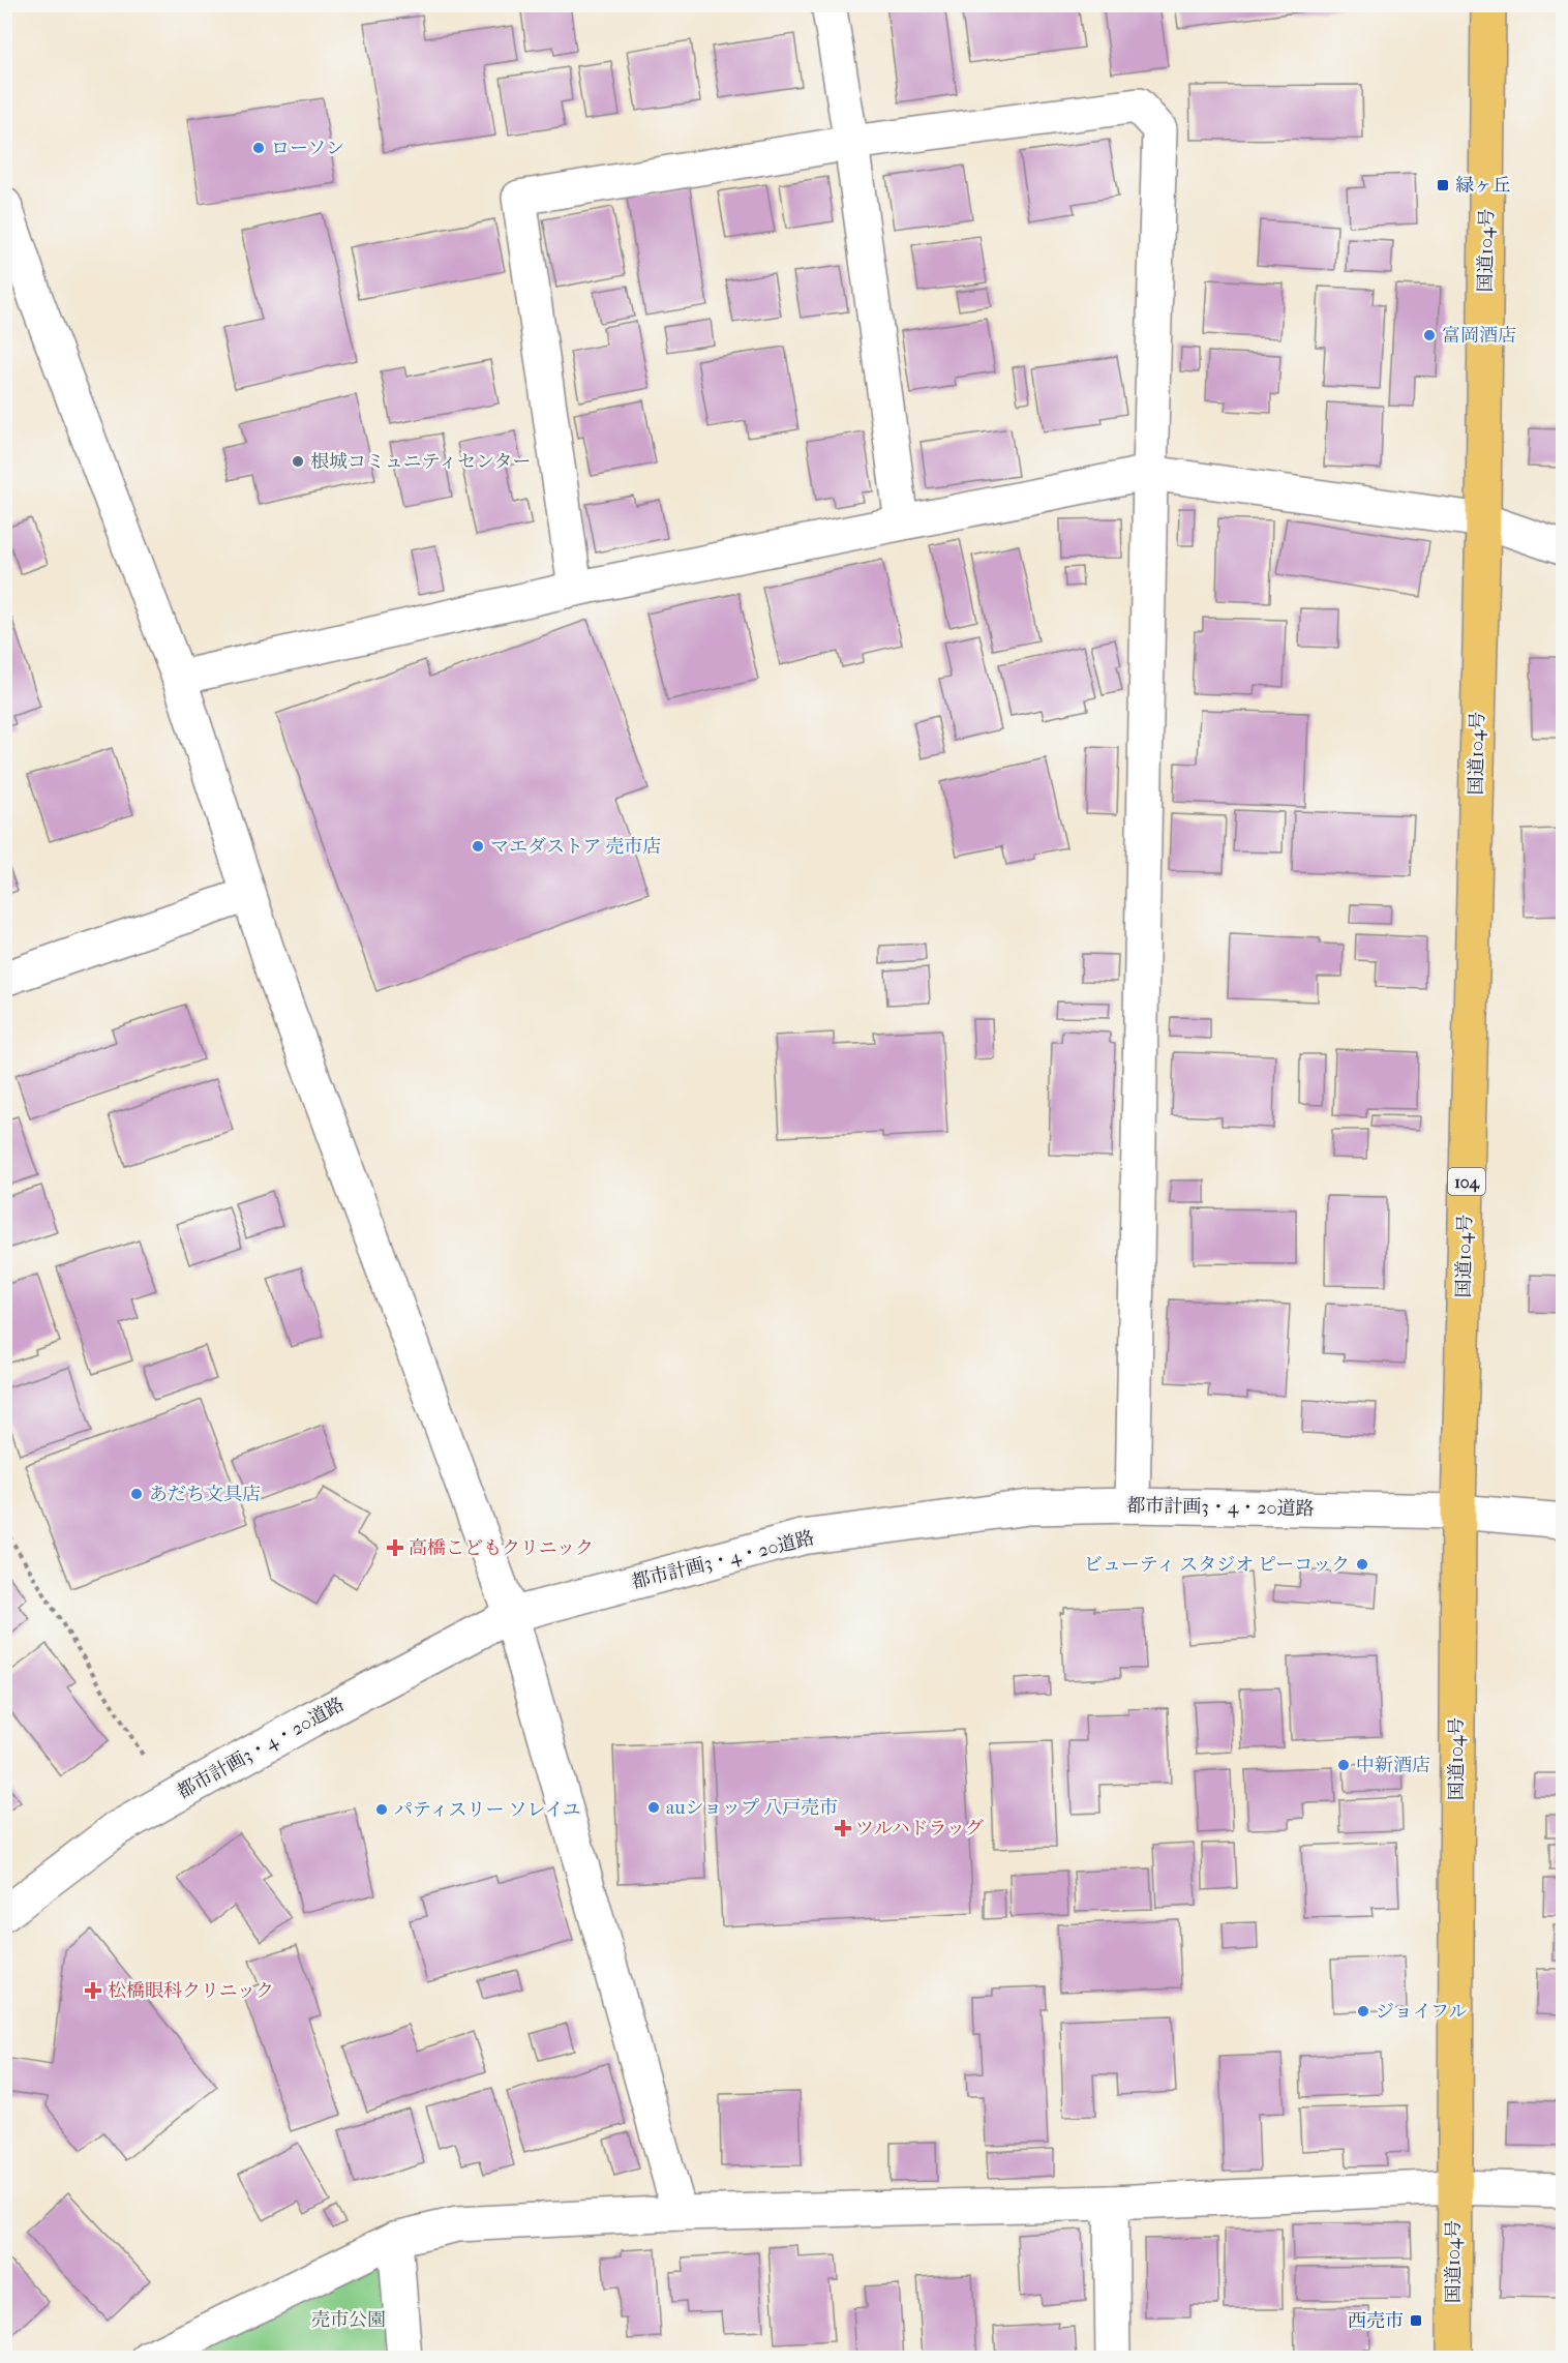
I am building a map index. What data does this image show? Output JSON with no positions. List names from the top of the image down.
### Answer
{
  "streets": {
    "highway": ["国道104号", "104"],
    "street": ["都市計画3・4・20道路"]
  },
  "crossings": [
    ["国道104号", "都市計画3・4・20道路"]
  ],
  "parks": ["売市公園"],
  "places": {
    "other": [
      "ローソン",
      "富岡酒店",
      "根城コミュニティセンター",
      "マエダストア 売市店",
      "あだち文具店",
      "ビューティ スタジオ ピーコック",
      "中新酒店",
      "auショップ 八戸売市",
      "パティスリー ソレイユ",
      "ジョイフル"
    ],
    "transit": ["緑ヶ丘", "西売市"],
    "health": ["高橋こどもクリニック", "ツルハドラッグ", "松橋眼科クリニック"]
  }
}
